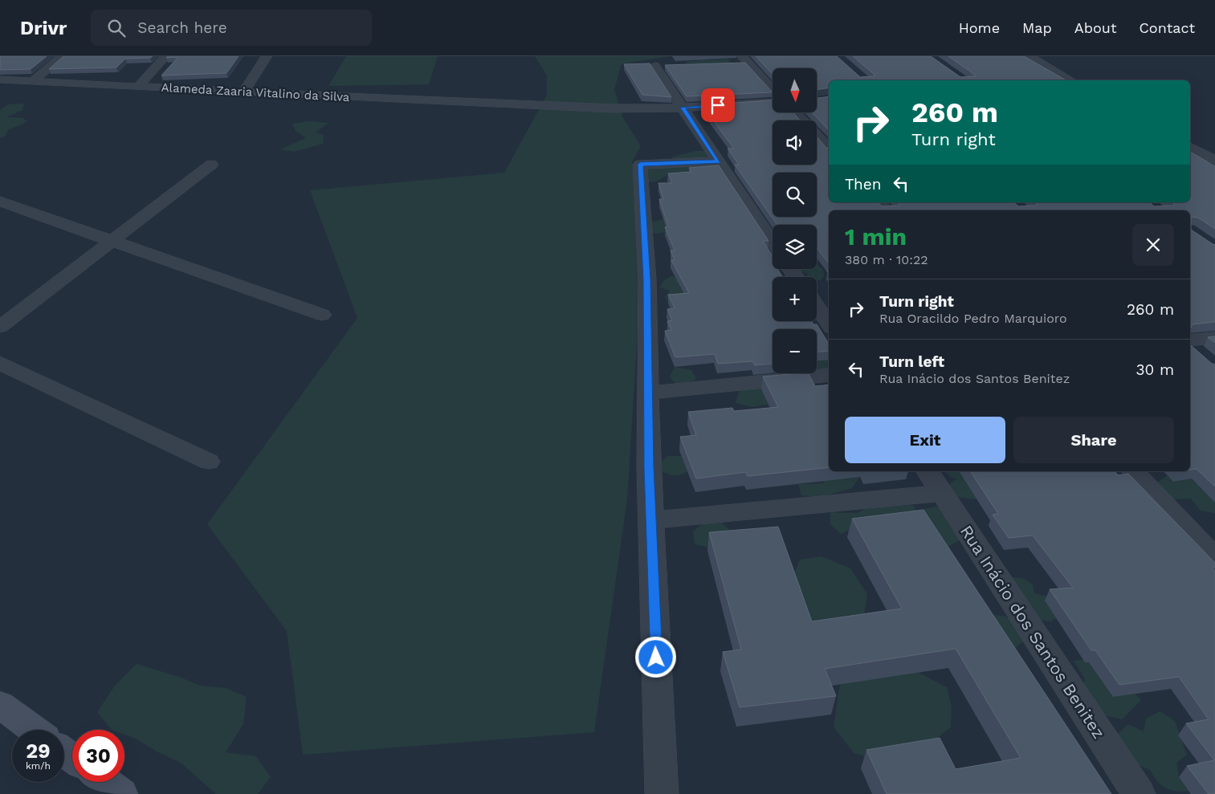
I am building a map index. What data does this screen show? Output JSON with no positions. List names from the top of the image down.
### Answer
{
  "streets": {
    "street": ["Alameda Zaaria Vitalino da Silva", "Rua Inácio dos Santos Benitez"]
  },
  "north": "bottom",
  "page": {
    "header": "Drivr",
    "search": "Search here",
    "nav": [
      "Home",
      "Map",
      "About",
      "Contact"
    ],
    "map_buttons": ["+", "−"],
    "turn": ["260 m", "Turn right"],
    "then": "Then",
    "heading": ["1 min", "380 m · 10:22"],
    "list": [
      {
        "name": "Turn right",
        "note": "Rua Oracildo Pedro Marquioro",
        "value": "260 m"
      },
      {
        "name": "Turn left",
        "note": "Rua Inácio dos Santos Benitez",
        "value": "30 m"
      }
    ],
    "buttons": ["Exit", "Share"],
    "speed": "29 km/h",
    "limit": "30"
  }
}
